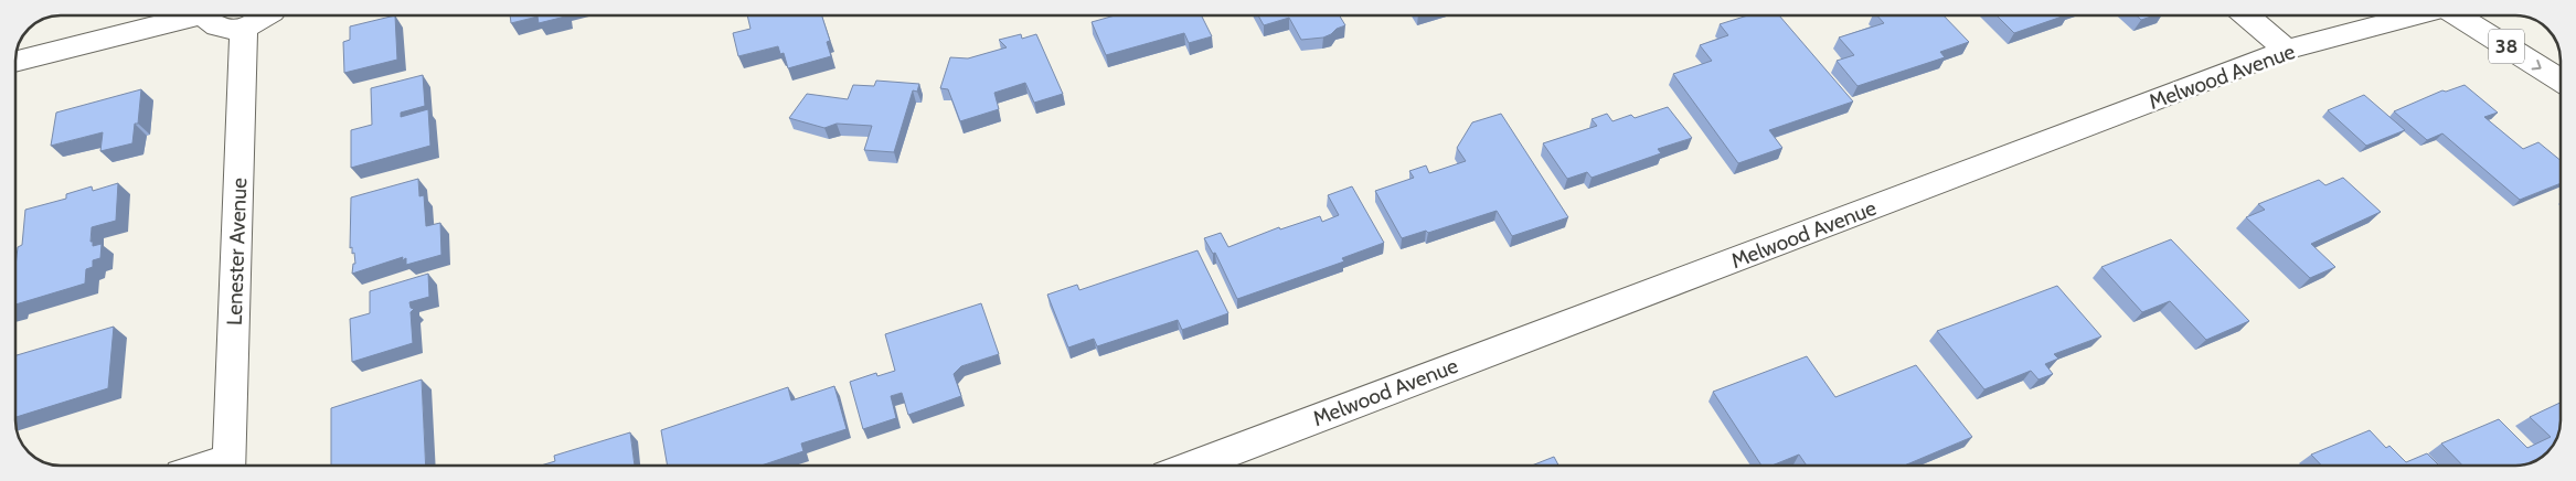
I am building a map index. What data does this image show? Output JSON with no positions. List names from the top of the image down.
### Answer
{
  "streets": {
    "street": ["38", "Melwood Avenue", "Lenester Avenue"]
  }
}
